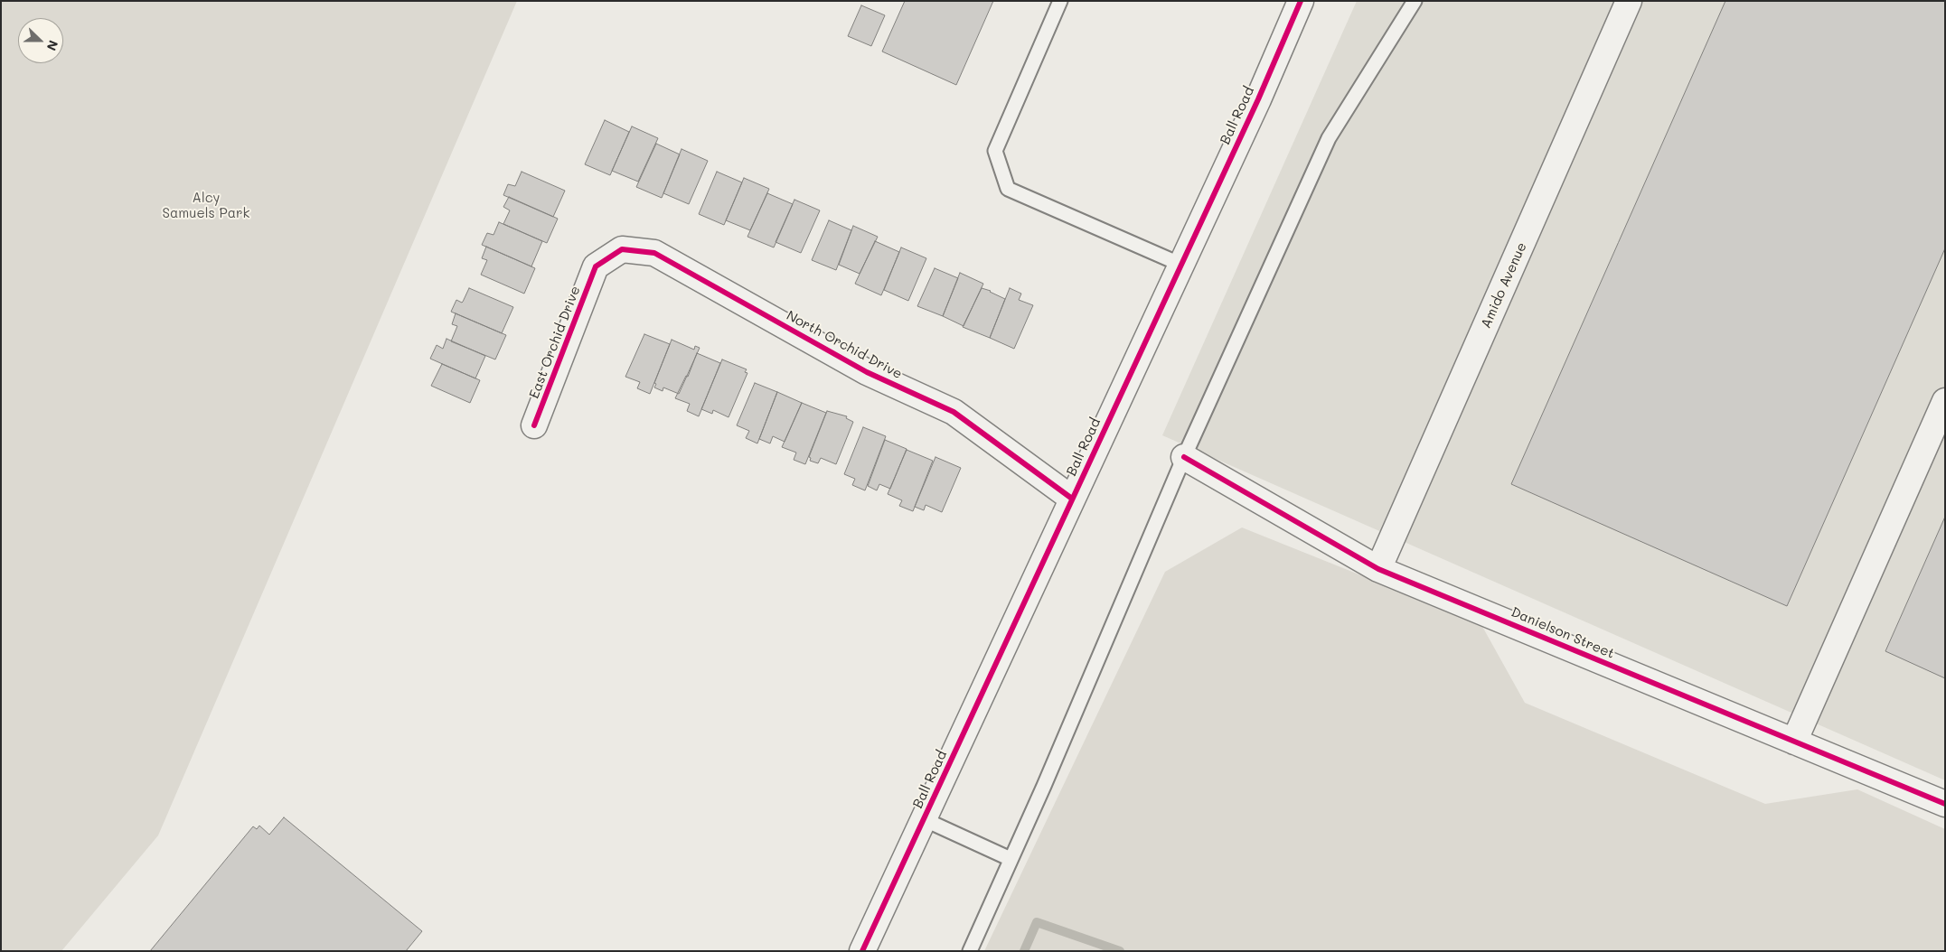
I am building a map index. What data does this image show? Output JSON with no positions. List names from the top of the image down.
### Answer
{
  "streets": {
    "street": [
      "Ball Road",
      "Amido Avenue",
      "East Orchid Drive",
      "North Orchid Drive",
      "Danielson Street"
    ]
  },
  "crossings": [
    ["Ball Road", "North Orchid Drive"],
    ["Amido Avenue", "Danielson Street"],
    ["East Orchid Drive", "North Orchid Drive"]
  ],
  "parks": ["Alcy Samuels Park"],
  "north": "right"
}
